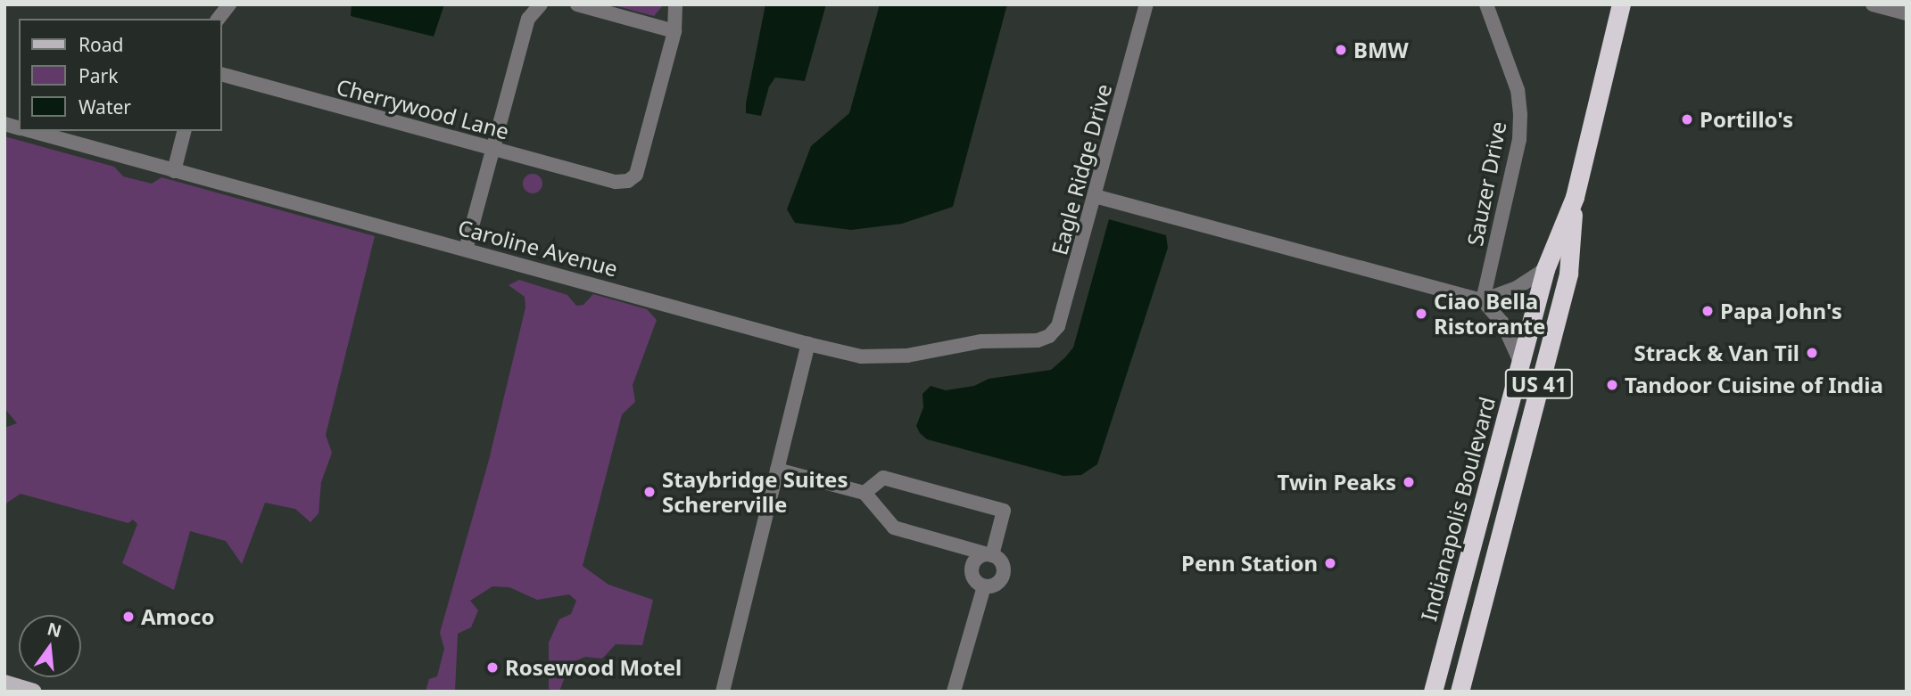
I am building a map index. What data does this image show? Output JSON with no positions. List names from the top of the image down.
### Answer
{
  "streets": {
    "highway": ["US 41", "Indianapolis Boulevard"],
    "street": [
      "Cherrywood Lane",
      "Eagle Ridge Drive",
      "Sauzer Drive",
      "Caroline Avenue"
    ]
  },
  "crossings": [
    ["Eagle Ridge Drive", "Caroline Avenue"]
  ],
  "places": [
    "BMW",
    "Portillo's",
    "Papa John's",
    "Ciao Bella Ristorante",
    "Strack & Van Til",
    "Tandoor Cuisine of India",
    "Twin Peaks",
    "Staybridge Suites Schererville",
    "Penn Station",
    "Amoco",
    "Rosewood Motel"
  ],
  "legend": ["Road", "Park", "Water"],
  "north": "top"
}
